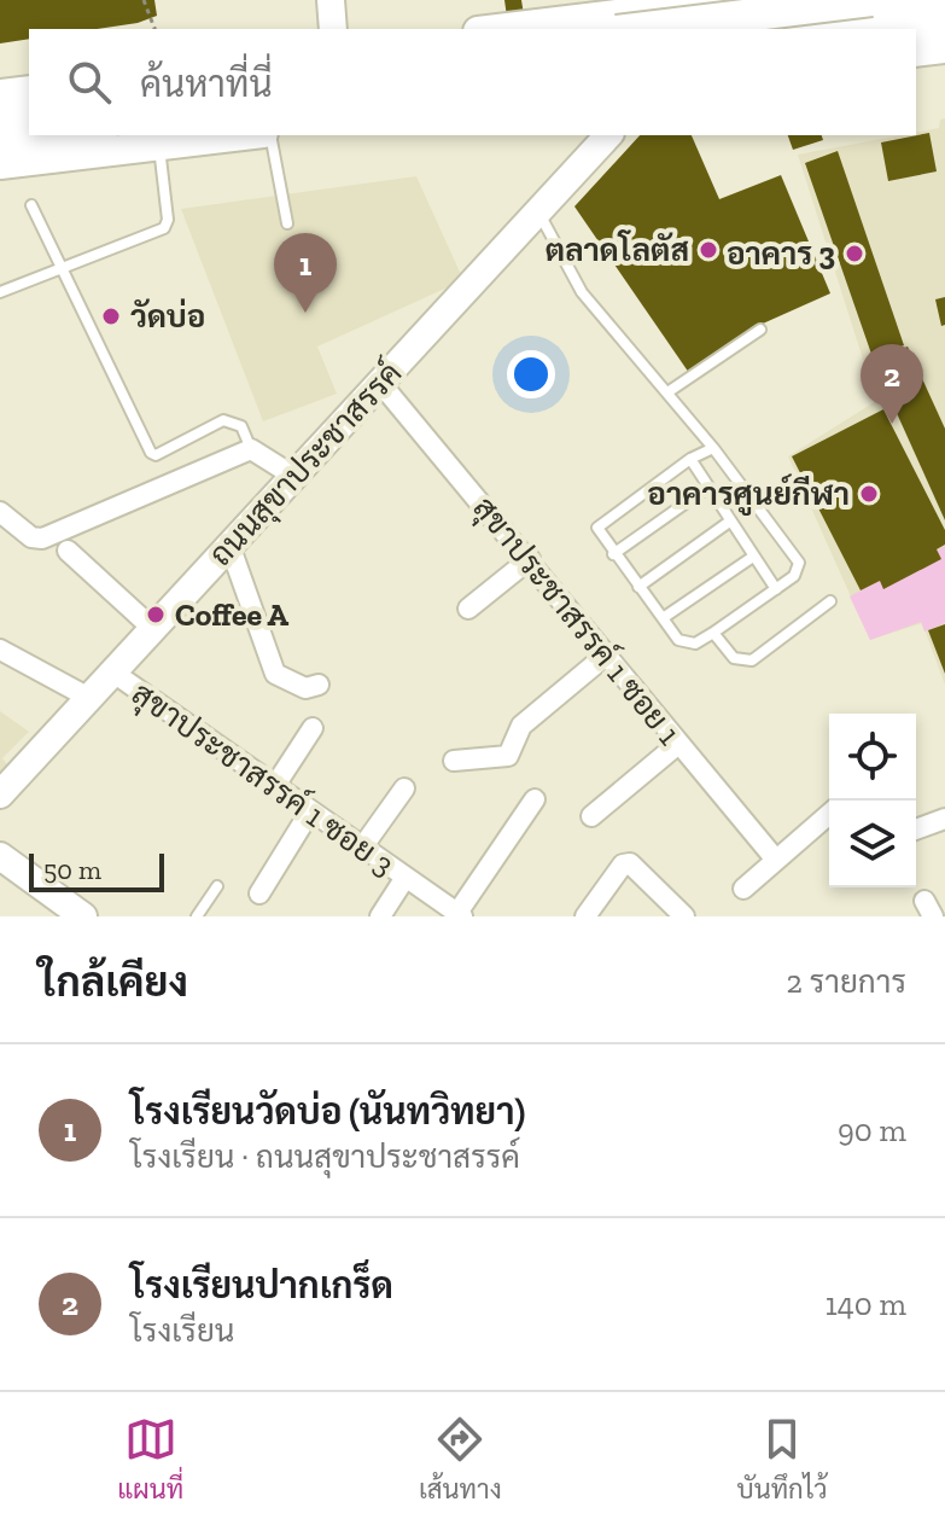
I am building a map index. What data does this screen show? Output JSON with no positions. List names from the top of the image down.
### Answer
{
  "streets": {
    "street": ["ถนนสุขาประชาสรรค์", "สุขาประชาสรรค์ 1 ซอย 1", "สุขาประชาสรรค์ 1 ซอย 3"]
  },
  "crossings": [
    ["ถนนสุขาประชาสรรค์", "สุขาประชาสรรค์ 1 ซอย 1"],
    ["ถนนสุขาประชาสรรค์", "สุขาประชาสรรค์ 1 ซอย 3"]
  ],
  "places": [
    "ตลาดโลตัส",
    "อาคาร 3",
    "วัดบ่อ",
    "อาคารศูนย์กีฬา",
    "Coffee A"
  ],
  "scale_bar": "50 m",
  "page": {
    "search": "ค้นหาที่นี่",
    "pins": ["1", "2"],
    "scale": "50 m",
    "heading": ["ใกล้เคียง", "2 รายการ"],
    "list": [
      {
        "mark": "1",
        "name": "โรงเรียนวัดบ่อ (นันทวิทยา)",
        "note": "โรงเรียน · ถนนสุขาประชาสรรค์",
        "value": "90 m"
      },
      {
        "mark": "2",
        "name": "โรงเรียนปากเกร็ด",
        "note": "โรงเรียน",
        "value": "140 m"
      }
    ],
    "nav": ["แผนที่", "เส้นทาง", "บันทึกไว้"]
  }
}
